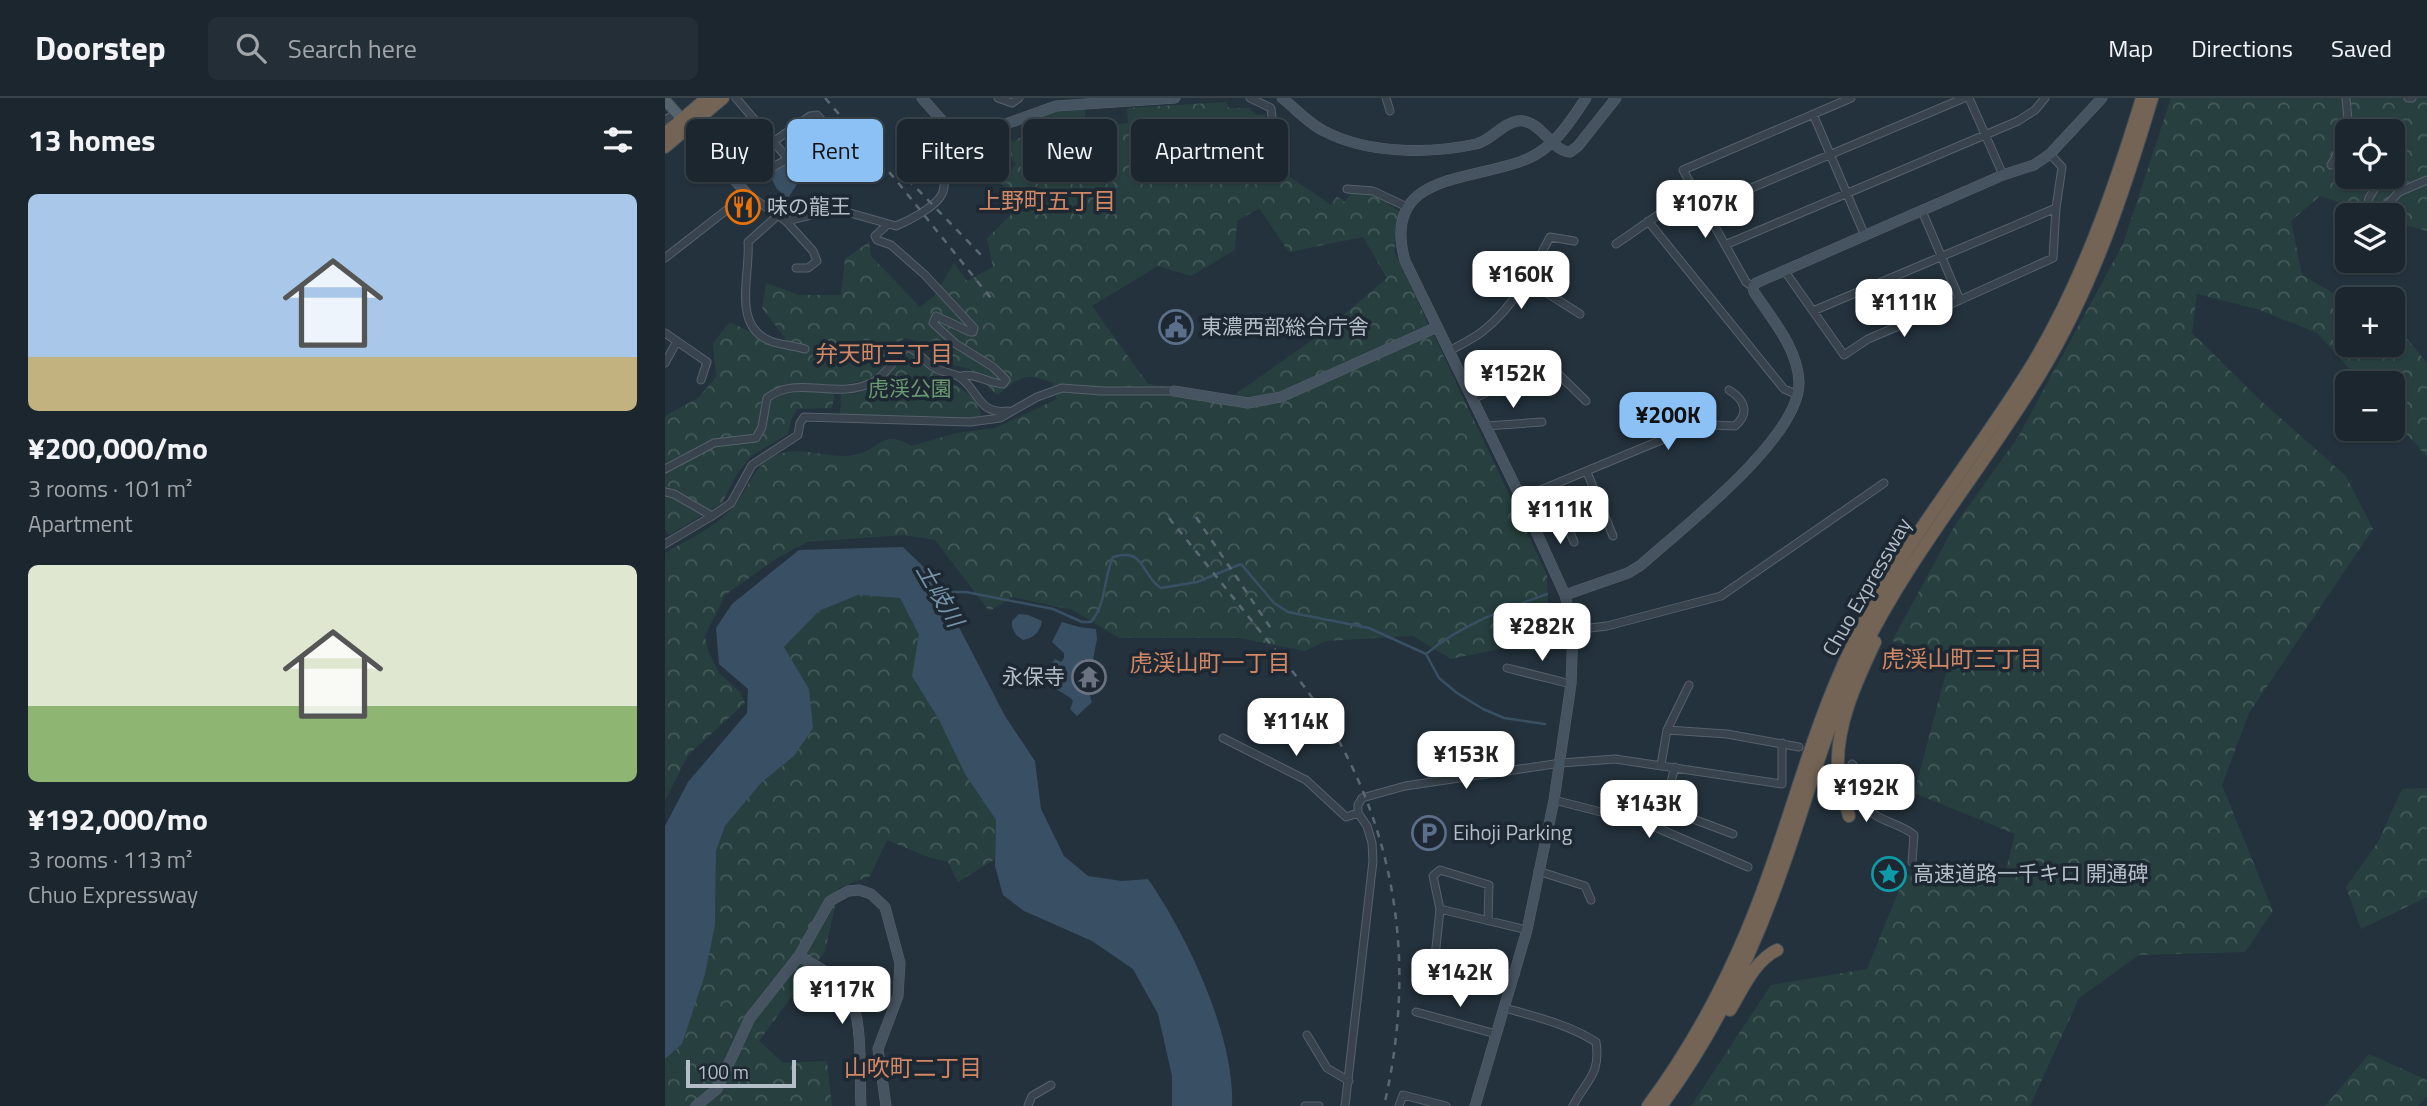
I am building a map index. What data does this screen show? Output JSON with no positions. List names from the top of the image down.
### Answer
{
  "streets": {
    "highway": ["Chuo Expressway"]
  },
  "districts": [
    "上野町五丁目",
    "弁天町三丁目",
    "虎渓山町三丁目",
    "虎渓山町一丁目",
    "山吹町二丁目"
  ],
  "water": ["土岐川"],
  "parks": ["虎渓公園"],
  "places": {
    "restaurant": ["味の龍王"],
    "public building": ["東濃西部総合庁舎"],
    "temple": ["永保寺"],
    "parking": ["Eihoji Parking"],
    "place": ["高速道路一千キロ 開通碑"]
  },
  "scale_bar": "100 m",
  "page": {
    "header": "Doorstep",
    "search": "Search here",
    "nav": ["Map", "Directions", "Saved"],
    "heading": "13 homes",
    "map_buttons": ["+", "−"],
    "chip": [
      "Buy",
      "Rent",
      "Filters",
      "New",
      "Apartment"
    ],
    "price": [
      "¥107K",
      "¥160K",
      "¥111K",
      "¥152K",
      "¥200K",
      "¥111K",
      "¥282K",
      "¥114K",
      "¥153K",
      "¥192K",
      "¥143K",
      "¥142K",
      "¥117K"
    ],
    "list": [
      {
        "name": "¥200,000/mo",
        "note": "3 rooms · 101 m² · Apartment"
      },
      {
        "name": "¥192,000/mo",
        "note": "3 rooms · 113 m² · Chuo Expressway"
      }
    ],
    "scale": "100 m"
  }
}
